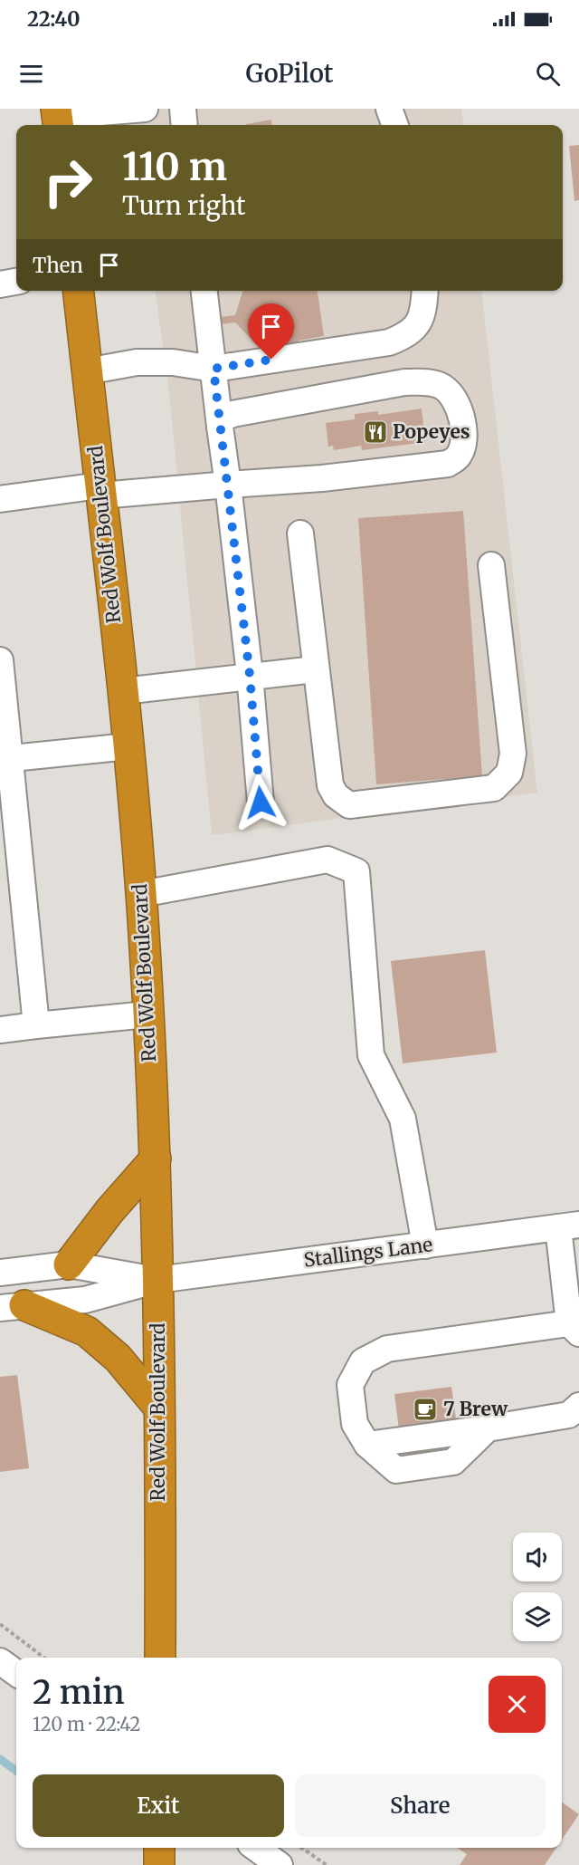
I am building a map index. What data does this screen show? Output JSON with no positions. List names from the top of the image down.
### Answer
{
  "streets": {
    "highway": ["Red Wolf Boulevard"],
    "street": ["Stallings Lane"]
  },
  "crossings": [
    ["Red Wolf Boulevard", "Stallings Lane"]
  ],
  "places": {
    "restaurant": ["Popeyes"],
    "cafe": ["7 Brew"]
  },
  "page": {
    "status": "22:40",
    "header": "GoPilot",
    "turn": ["110 m", "Turn right"],
    "then": "Then",
    "heading": ["2 min", "120 m · 22:42"],
    "buttons": ["Exit", "Share"]
  }
}
